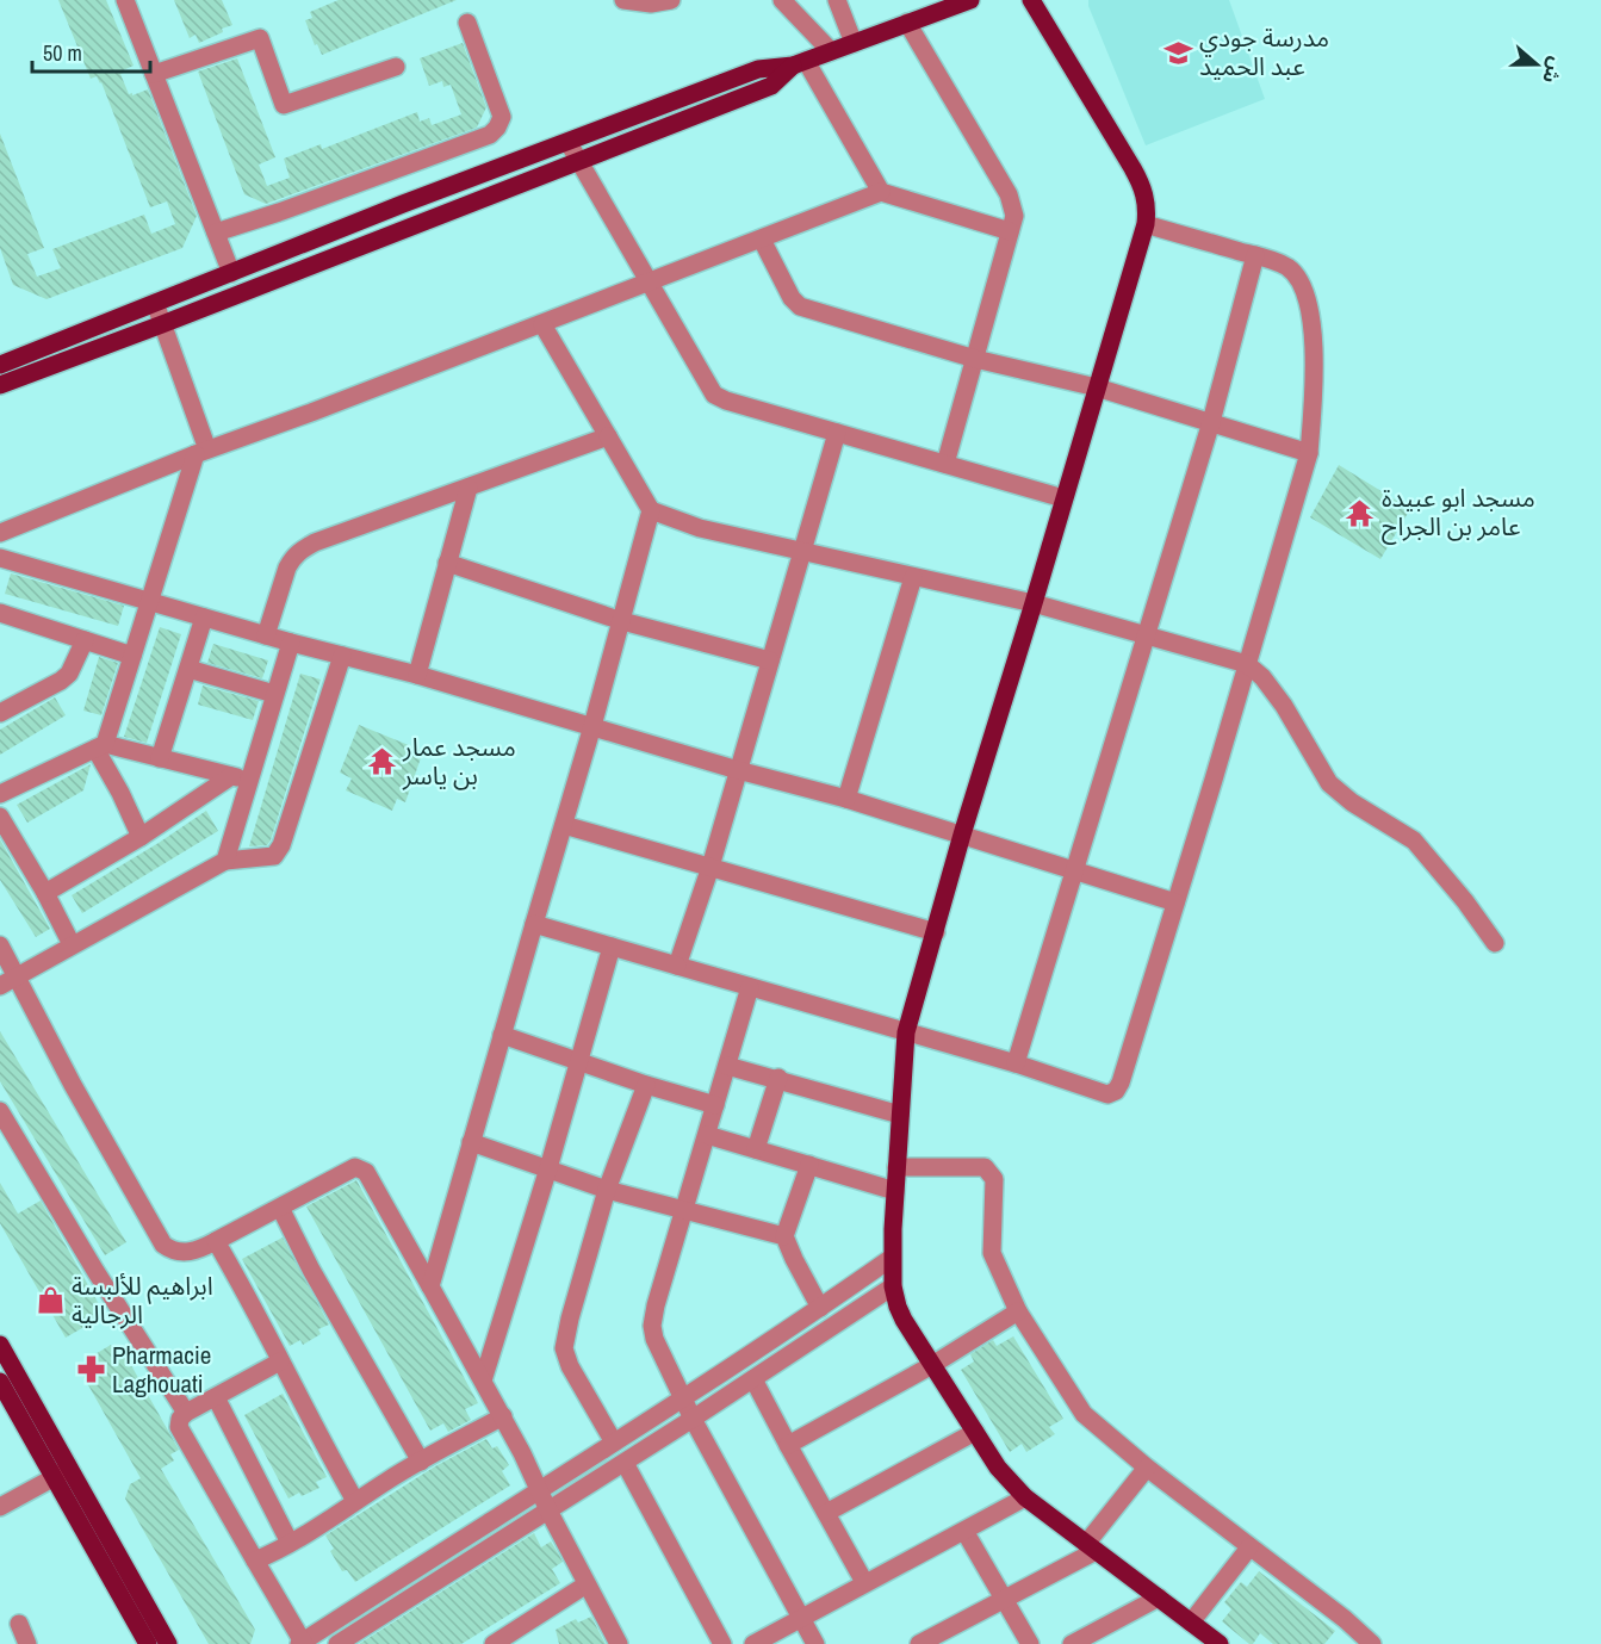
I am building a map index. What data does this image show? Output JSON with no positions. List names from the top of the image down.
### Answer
{
  "places": {
    "school or university": ["مدرسة جودي عبد الحميد"],
    "temple": ["مسجد ابو عبيدة عامر بن الجراح", "مسجد عمار بن ياسر"],
    "shop": ["ابراهيم للألبسة الرجالية"],
    "pharmacy": ["Pharmacie Laghouati"]
  },
  "scale_bar": "50 m",
  "north": "right"
}
